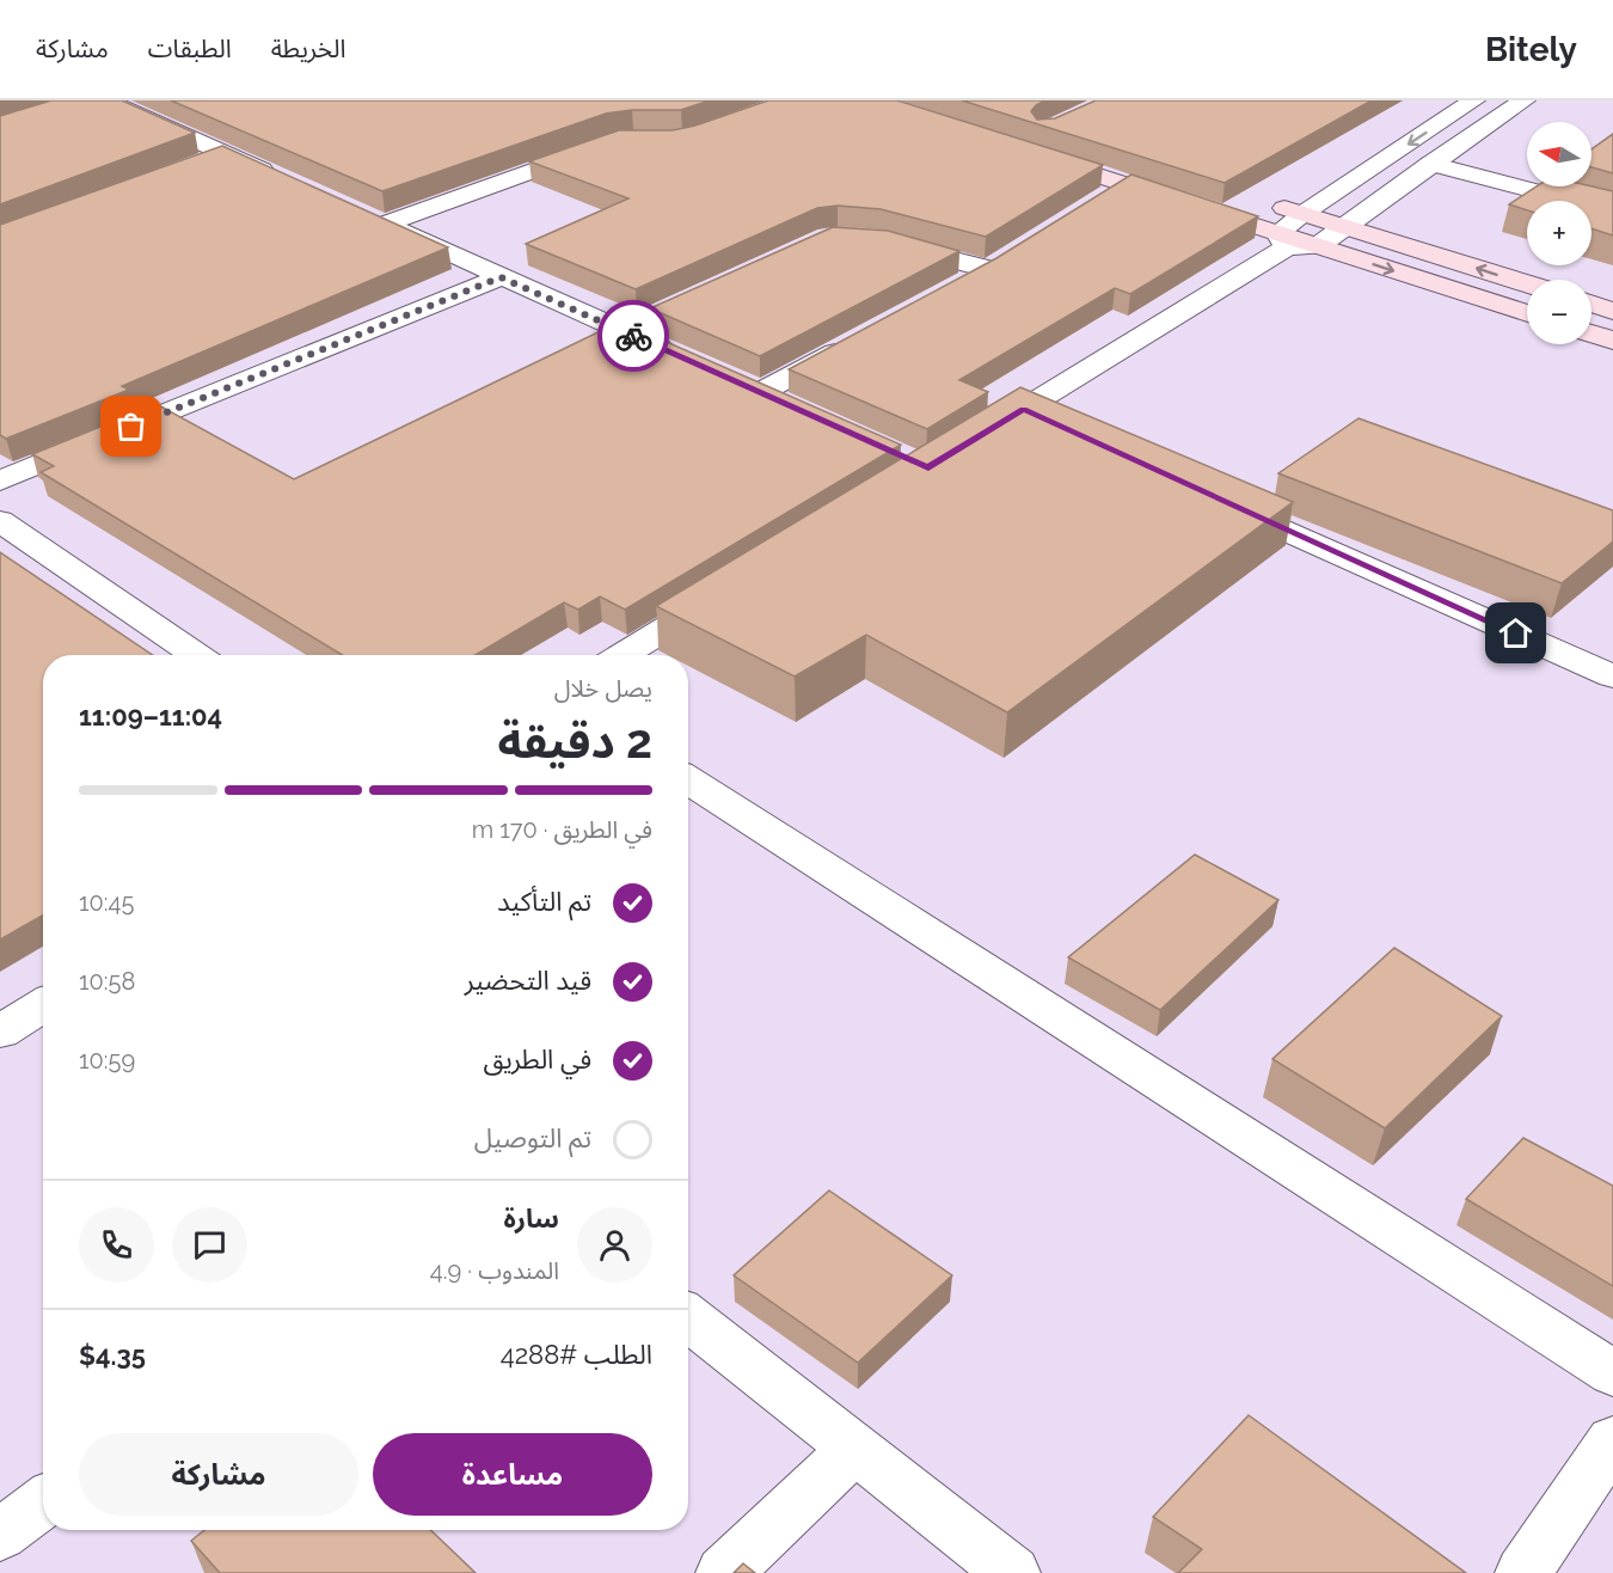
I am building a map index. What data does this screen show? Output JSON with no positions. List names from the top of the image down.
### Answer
{
  "north": "left",
  "page": {
    "header": "Bitely",
    "nav": ["الخريطة", "الطبقات", "مشاركة"],
    "map_buttons": ["+", "−"],
    "heading": ["2 دقيقة", "يصل خلال", "11:04–11:09"],
    "panel": [
      "سارة",
      "المندوب · 4.9",
      "الطلب #4288",
      "$4.35"
    ],
    "bar": "في الطريق · 170 m",
    "list": [
      ["تم التأكيد", "10:45"],
      ["قيد التحضير", "10:58"],
      ["في الطريق", "10:59"],
      "تم التوصيل"
    ],
    "buttons": ["مساعدة", "مشاركة"]
  }
}
